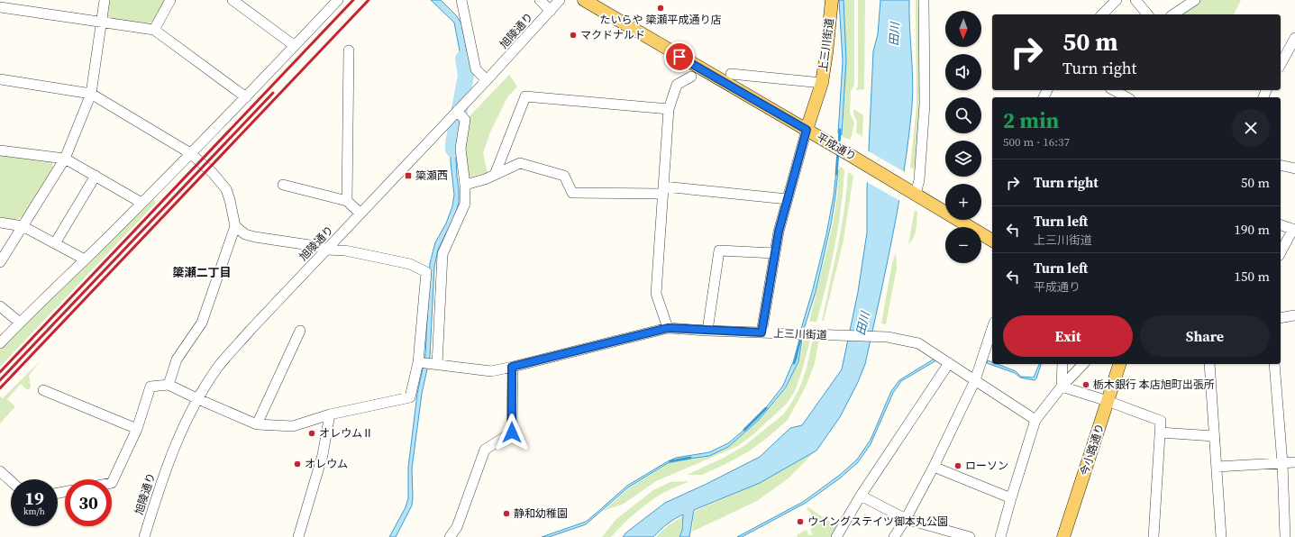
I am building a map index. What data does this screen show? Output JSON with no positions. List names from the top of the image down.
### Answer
{
  "streets": {
    "main road": ["上三川街道", "平成通り", "今小路通り"],
    "street": ["旭陵通り"]
  },
  "crossings": [
    ["上三川街道", "平成通り"]
  ],
  "districts": ["簗瀬二丁目"],
  "water": ["田川"],
  "places": {
    "other": [
      "たいらや 簗瀬平成通り店",
      "マクドナルド",
      "栃木銀行 本店旭町出張所",
      "オレウムⅡ",
      "オレウム",
      "ローソン",
      "静和幼稚園",
      "ウイングステイツ御本丸公園"
    ],
    "transit": ["簗瀬西"]
  },
  "north": "bottom",
  "page": {
    "map_buttons": ["+", "−"],
    "turn": ["50 m", "Turn right"],
    "heading": ["2 min", "500 m · 16:37"],
    "list": [
      {
        "name": "Turn right",
        "value": "50 m"
      },
      {
        "name": "Turn left",
        "note": "上三川街道",
        "value": "190 m"
      },
      {
        "name": "Turn left",
        "note": "平成通り",
        "value": "150 m"
      }
    ],
    "buttons": ["Exit", "Share"],
    "speed": "19 km/h",
    "limit": "30"
  }
}
